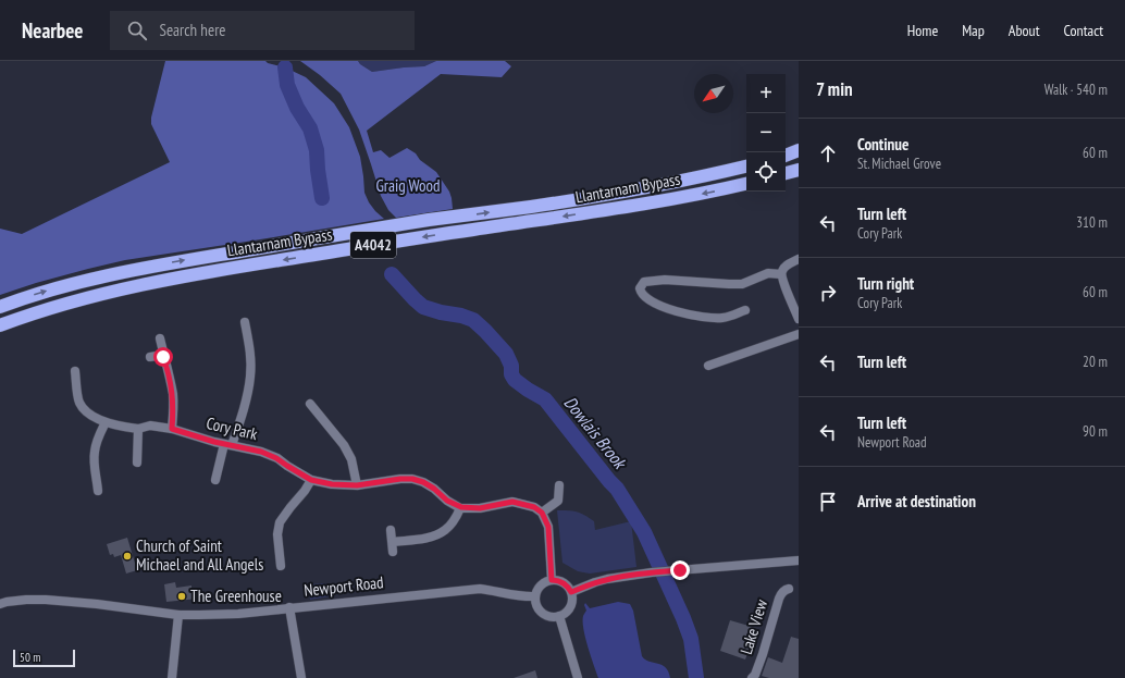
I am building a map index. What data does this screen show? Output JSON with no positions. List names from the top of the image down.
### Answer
{
  "streets": {
    "highway": ["Llantarnam Bypass", "A4042"],
    "street": ["Cory Park", "Newport Road", "Lake View"]
  },
  "water": ["Dowlais Brook"],
  "parks": ["Graig Wood"],
  "places": ["Church of Saint Michael and All Angels", "The Greenhouse"],
  "scale_bar": "50 m",
  "north": "bottom left",
  "page": {
    "header": "Nearbee",
    "search": "Search here",
    "nav": [
      "Home",
      "Map",
      "About",
      "Contact"
    ],
    "heading": ["7 min", "Walk · 540 m"],
    "map_buttons": ["+", "−"],
    "list": [
      ["Continue", "St. Michael Grove", "60 m"],
      ["Turn left", "Cory Park", "310 m"],
      ["Turn right", "Cory Park", "60 m"],
      ["Turn left", "20 m"],
      ["Turn left", "Newport Road", "90 m"],
      "Arrive at destination"
    ],
    "scale": "50 m"
  }
}
